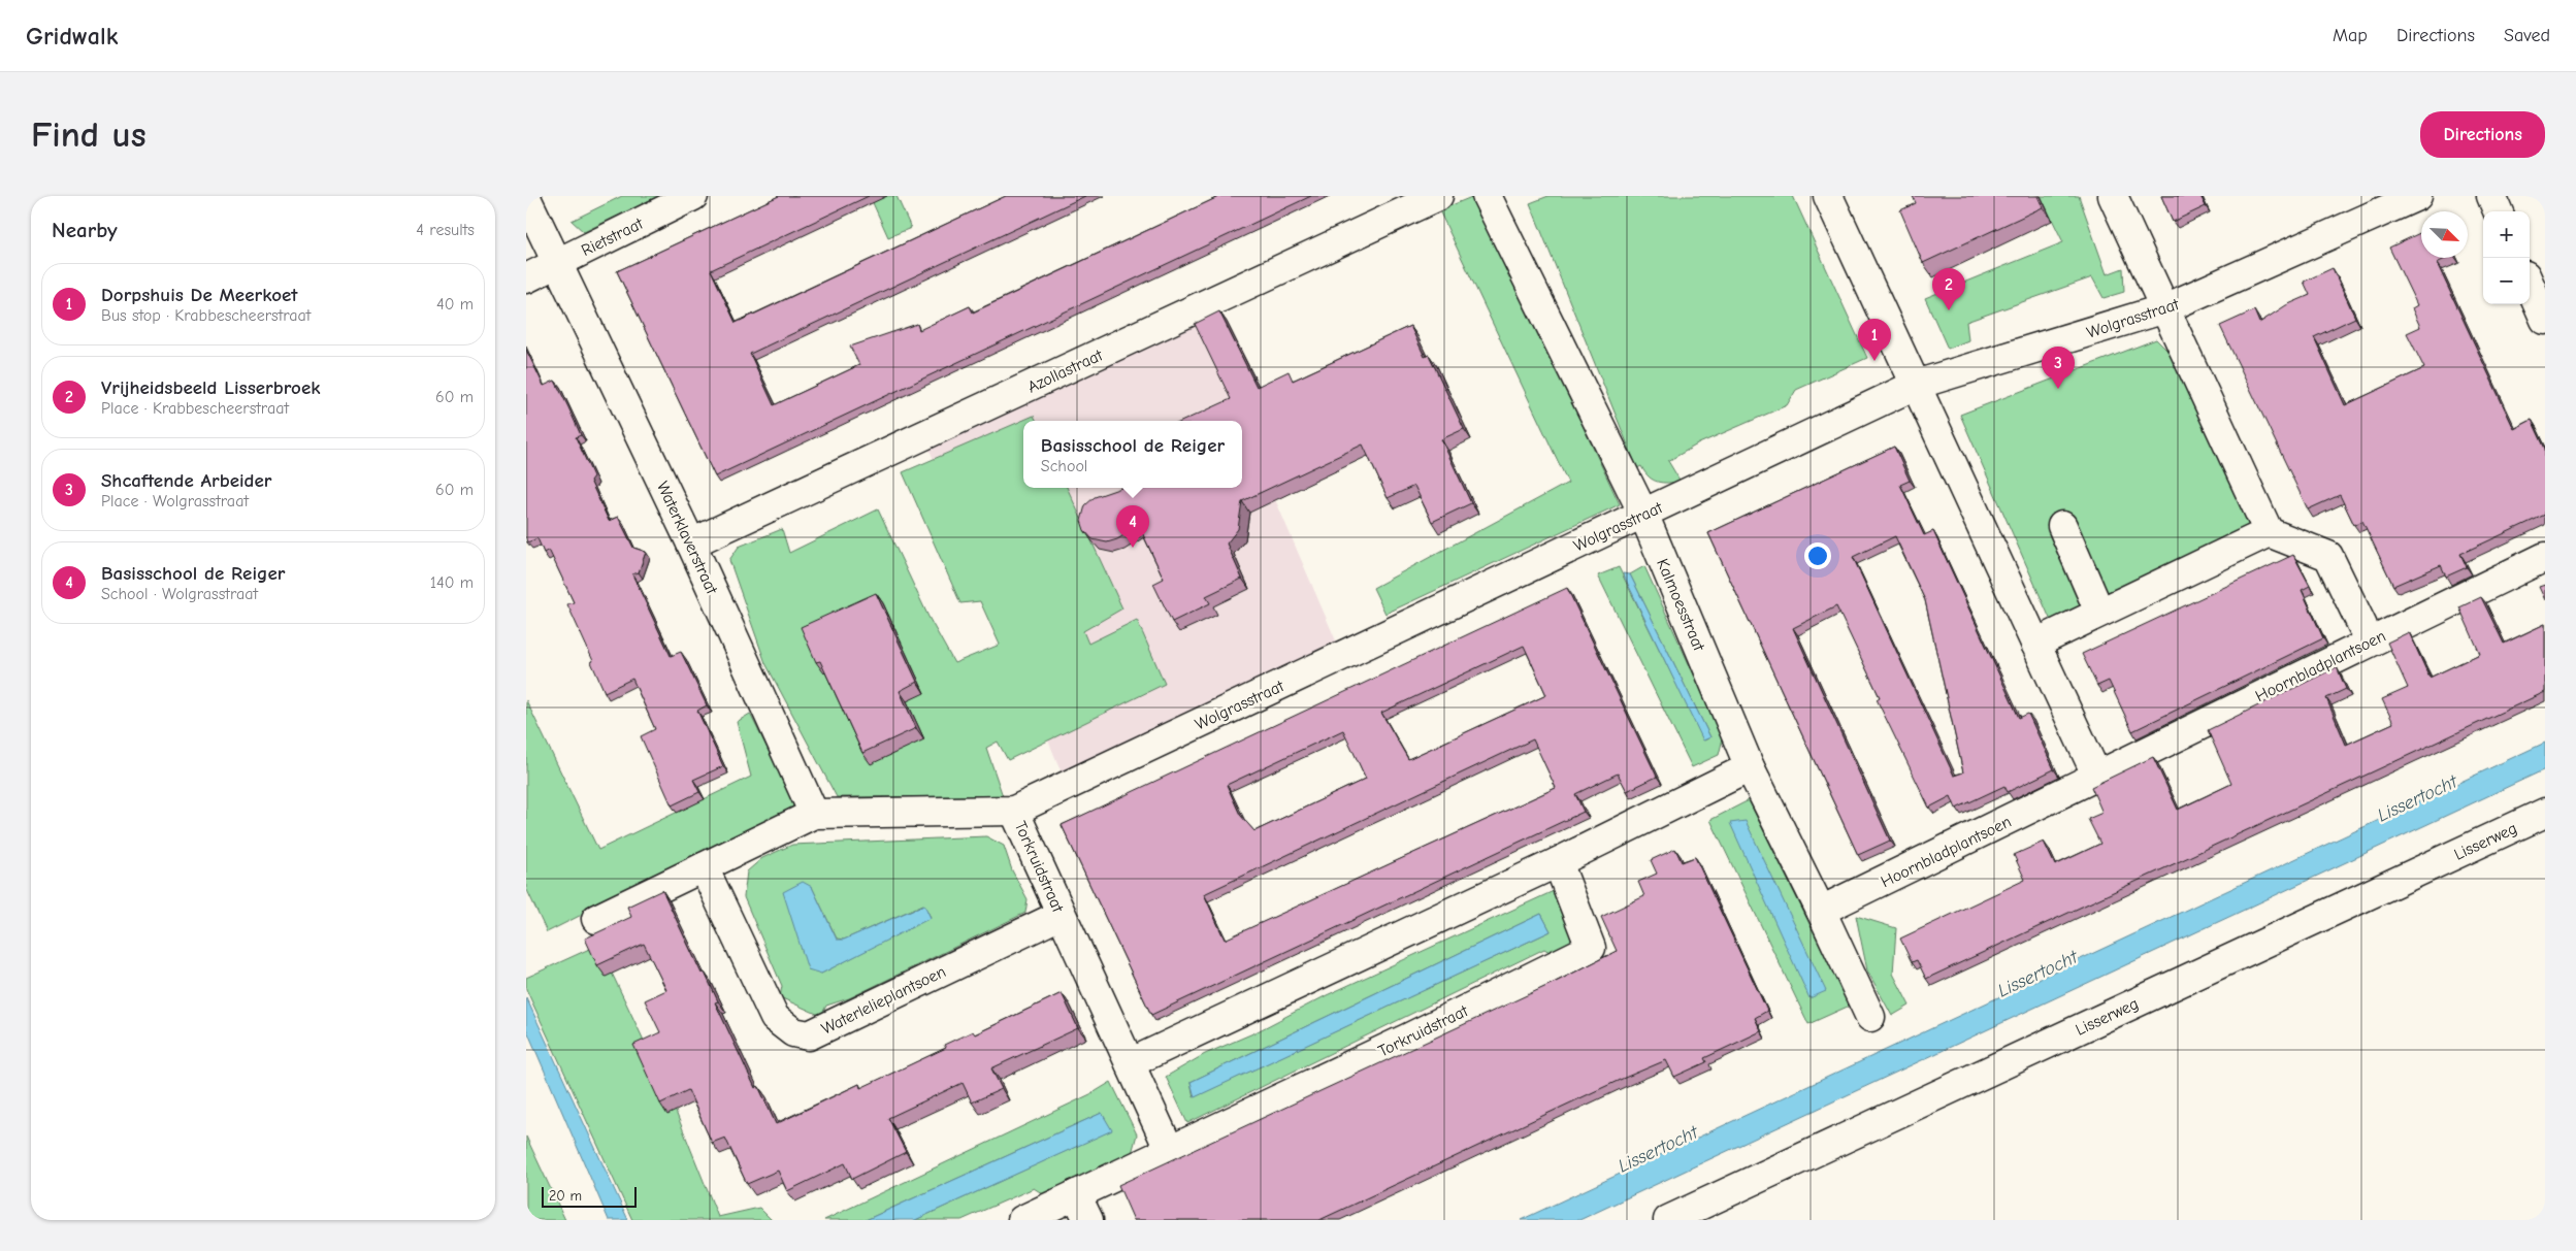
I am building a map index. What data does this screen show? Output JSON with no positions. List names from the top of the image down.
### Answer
{
  "streets": {
    "street": [
      "Rietstraat",
      "Wolgrasstraat",
      "Azollastraat",
      "Waterklaverstraat",
      "Kalmoesstraat",
      "Hoornbladplantsoen",
      "Lisserweg",
      "Torkruidstraat",
      "Waterlelieplantsoen"
    ]
  },
  "crossings": [
    ["Rietstraat", "Waterklaverstraat"],
    ["Wolgrasstraat", "Waterklaverstraat"],
    ["Wolgrasstraat", "Kalmoesstraat"],
    ["Wolgrasstraat", "Torkruidstraat"],
    ["Azollastraat", "Waterklaverstraat"],
    ["Kalmoesstraat", "Hoornbladplantsoen"],
    ["Torkruidstraat", "Waterlelieplantsoen"]
  ],
  "water": ["Lissertocht"],
  "scale_bar": "20 m",
  "north": "bottom right",
  "page": {
    "header": "Gridwalk",
    "nav": ["Map", "Directions", "Saved"],
    "buttons": "Directions",
    "title": "Find us",
    "heading": ["Nearby", "4 results"],
    "map_buttons": ["+", "−"],
    "list": [
      {
        "mark": "1",
        "name": "Dorpshuis De Meerkoet",
        "note": "Bus stop · Krabbescheerstraat",
        "value": "40 m"
      },
      {
        "mark": "2",
        "name": "Vrijheidsbeeld Lisserbroek",
        "note": "Place · Krabbescheerstraat",
        "value": "60 m"
      },
      {
        "mark": "3",
        "name": "Shcaftende Arbeider",
        "note": "Place · Wolgrasstraat",
        "value": "60 m"
      },
      {
        "mark": "4",
        "name": "Basisschool de Reiger",
        "note": "School · Wolgrasstraat",
        "value": "140 m"
      }
    ],
    "pins": [
      "2",
      "1",
      "3",
      "4"
    ],
    "popup": ["Basisschool de Reiger", "School"],
    "scale": "20 m"
  }
}
